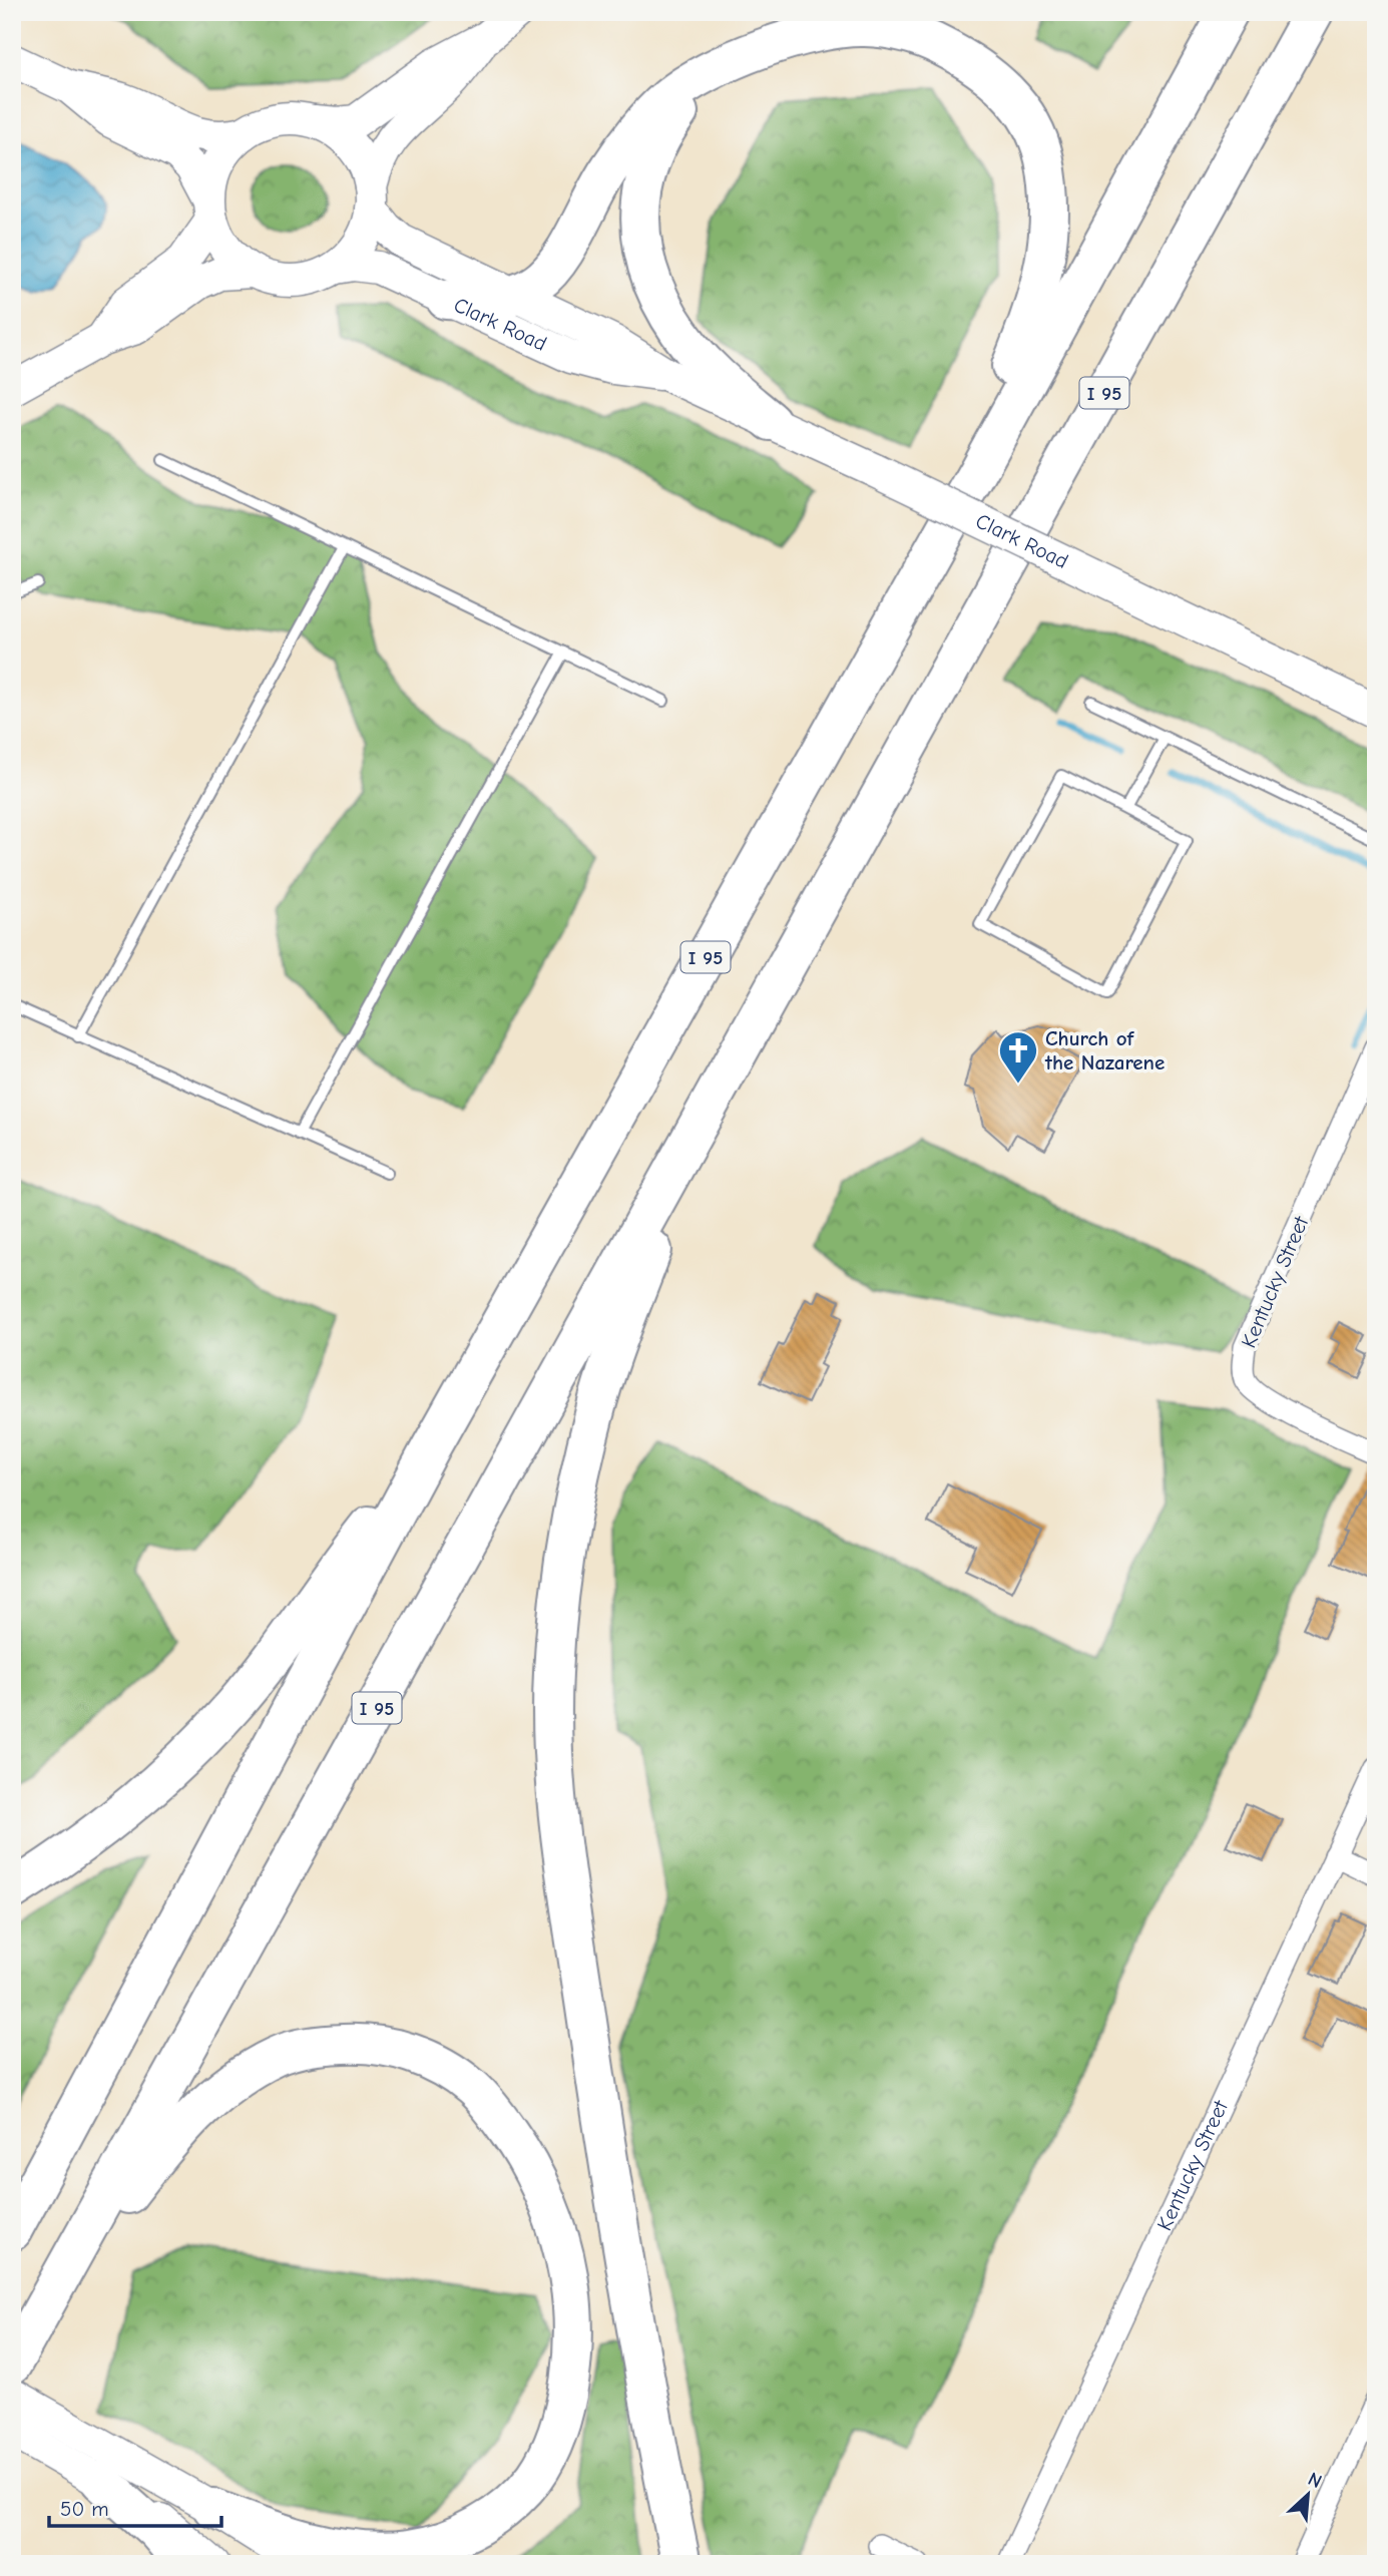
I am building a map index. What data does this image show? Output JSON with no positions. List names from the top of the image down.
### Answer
{
  "streets": {
    "highway": ["I 95"],
    "street": ["Clark Road", "Kentucky Street"]
  },
  "places": {
    "church": ["Church of the Nazarene"]
  },
  "scale_bar": "50 m",
  "north": "top right"
}
